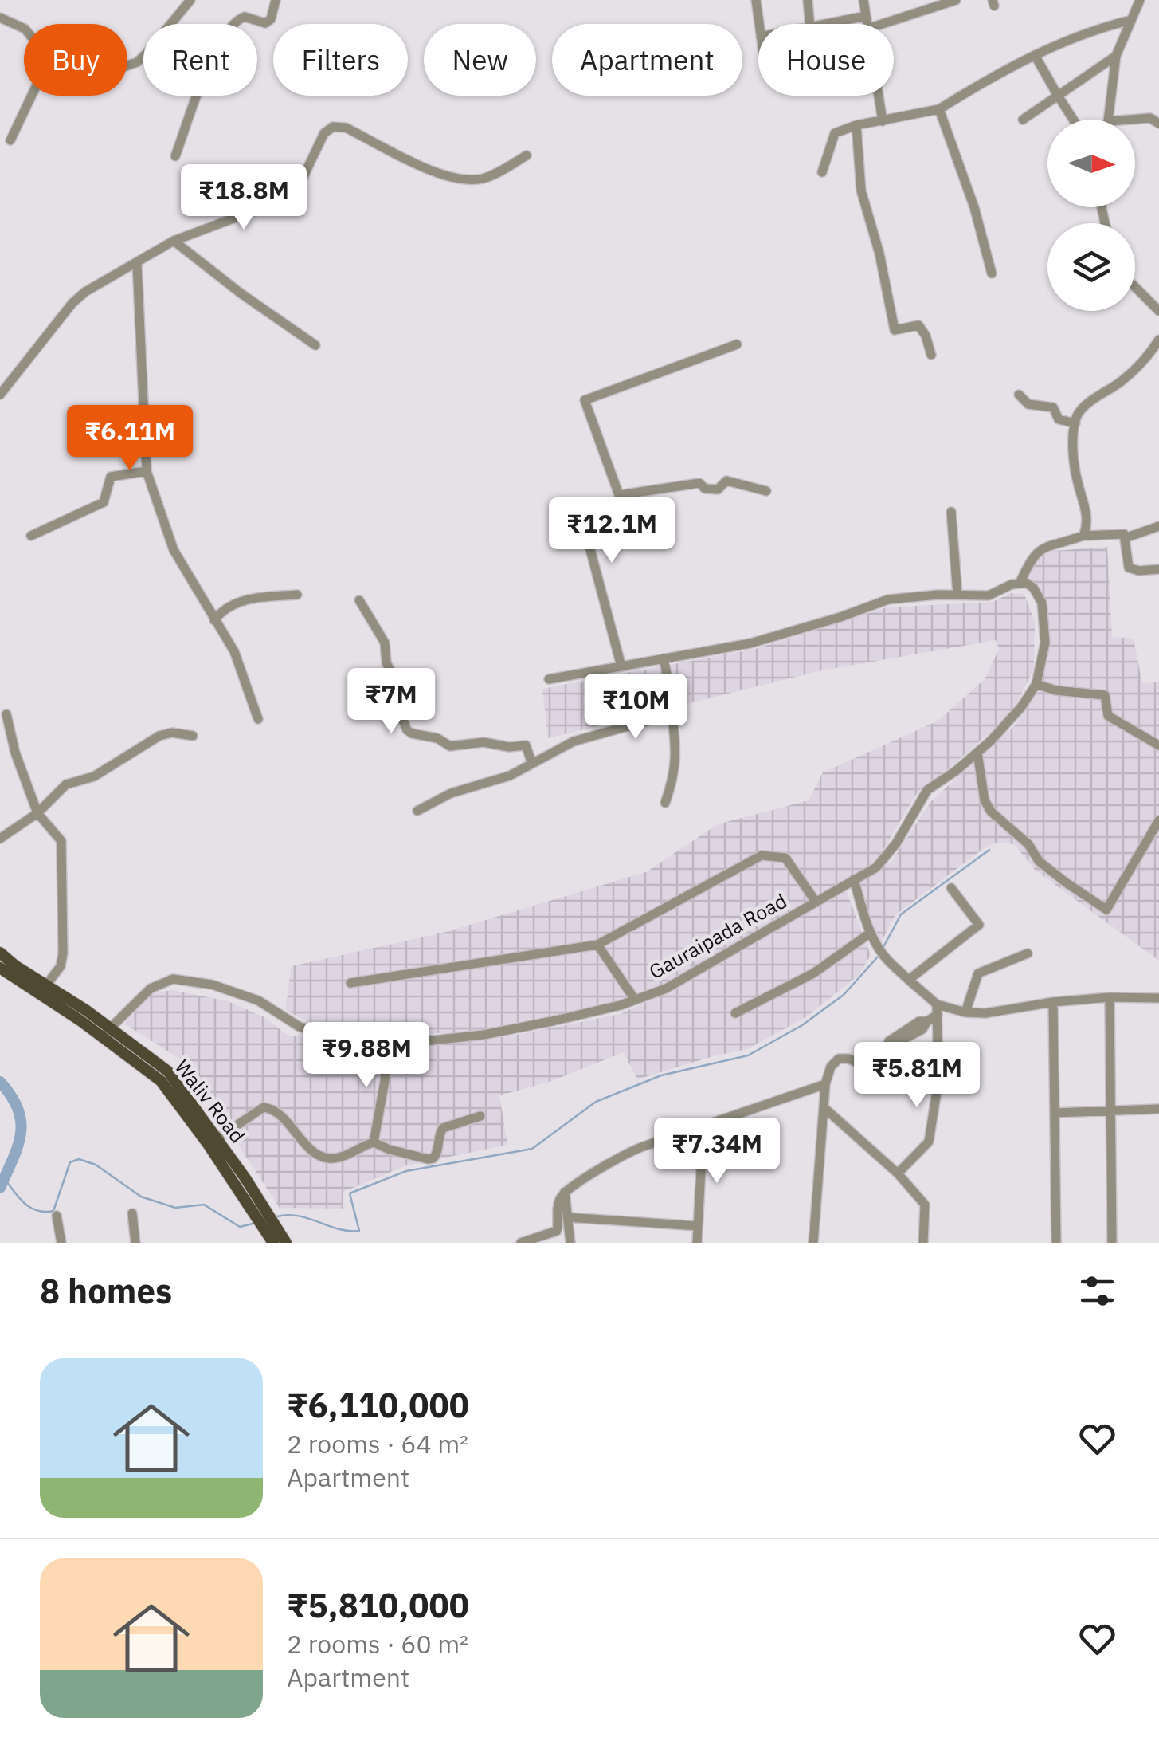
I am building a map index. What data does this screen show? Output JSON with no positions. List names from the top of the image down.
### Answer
{
  "streets": {
    "main road": ["Waliv Road"],
    "street": ["Gauraipada Road"]
  },
  "crossings": [
    ["Gauraipada Road", "Waliv Road"]
  ],
  "north": "right",
  "page": {
    "chip": [
      "Buy",
      "Rent",
      "Filters",
      "New",
      "Apartment",
      "House"
    ],
    "price": [
      "₹18.8M",
      "₹6.11M",
      "₹12.1M",
      "₹7M",
      "₹10M",
      "₹9.88M",
      "₹5.81M",
      "₹7.34M"
    ],
    "heading": "8 homes",
    "list": [
      {
        "name": "₹6,110,000",
        "note": "2 rooms · 64 m² · Apartment"
      },
      {
        "name": "₹5,810,000",
        "note": "2 rooms · 60 m² · Apartment"
      }
    ]
  }
}
